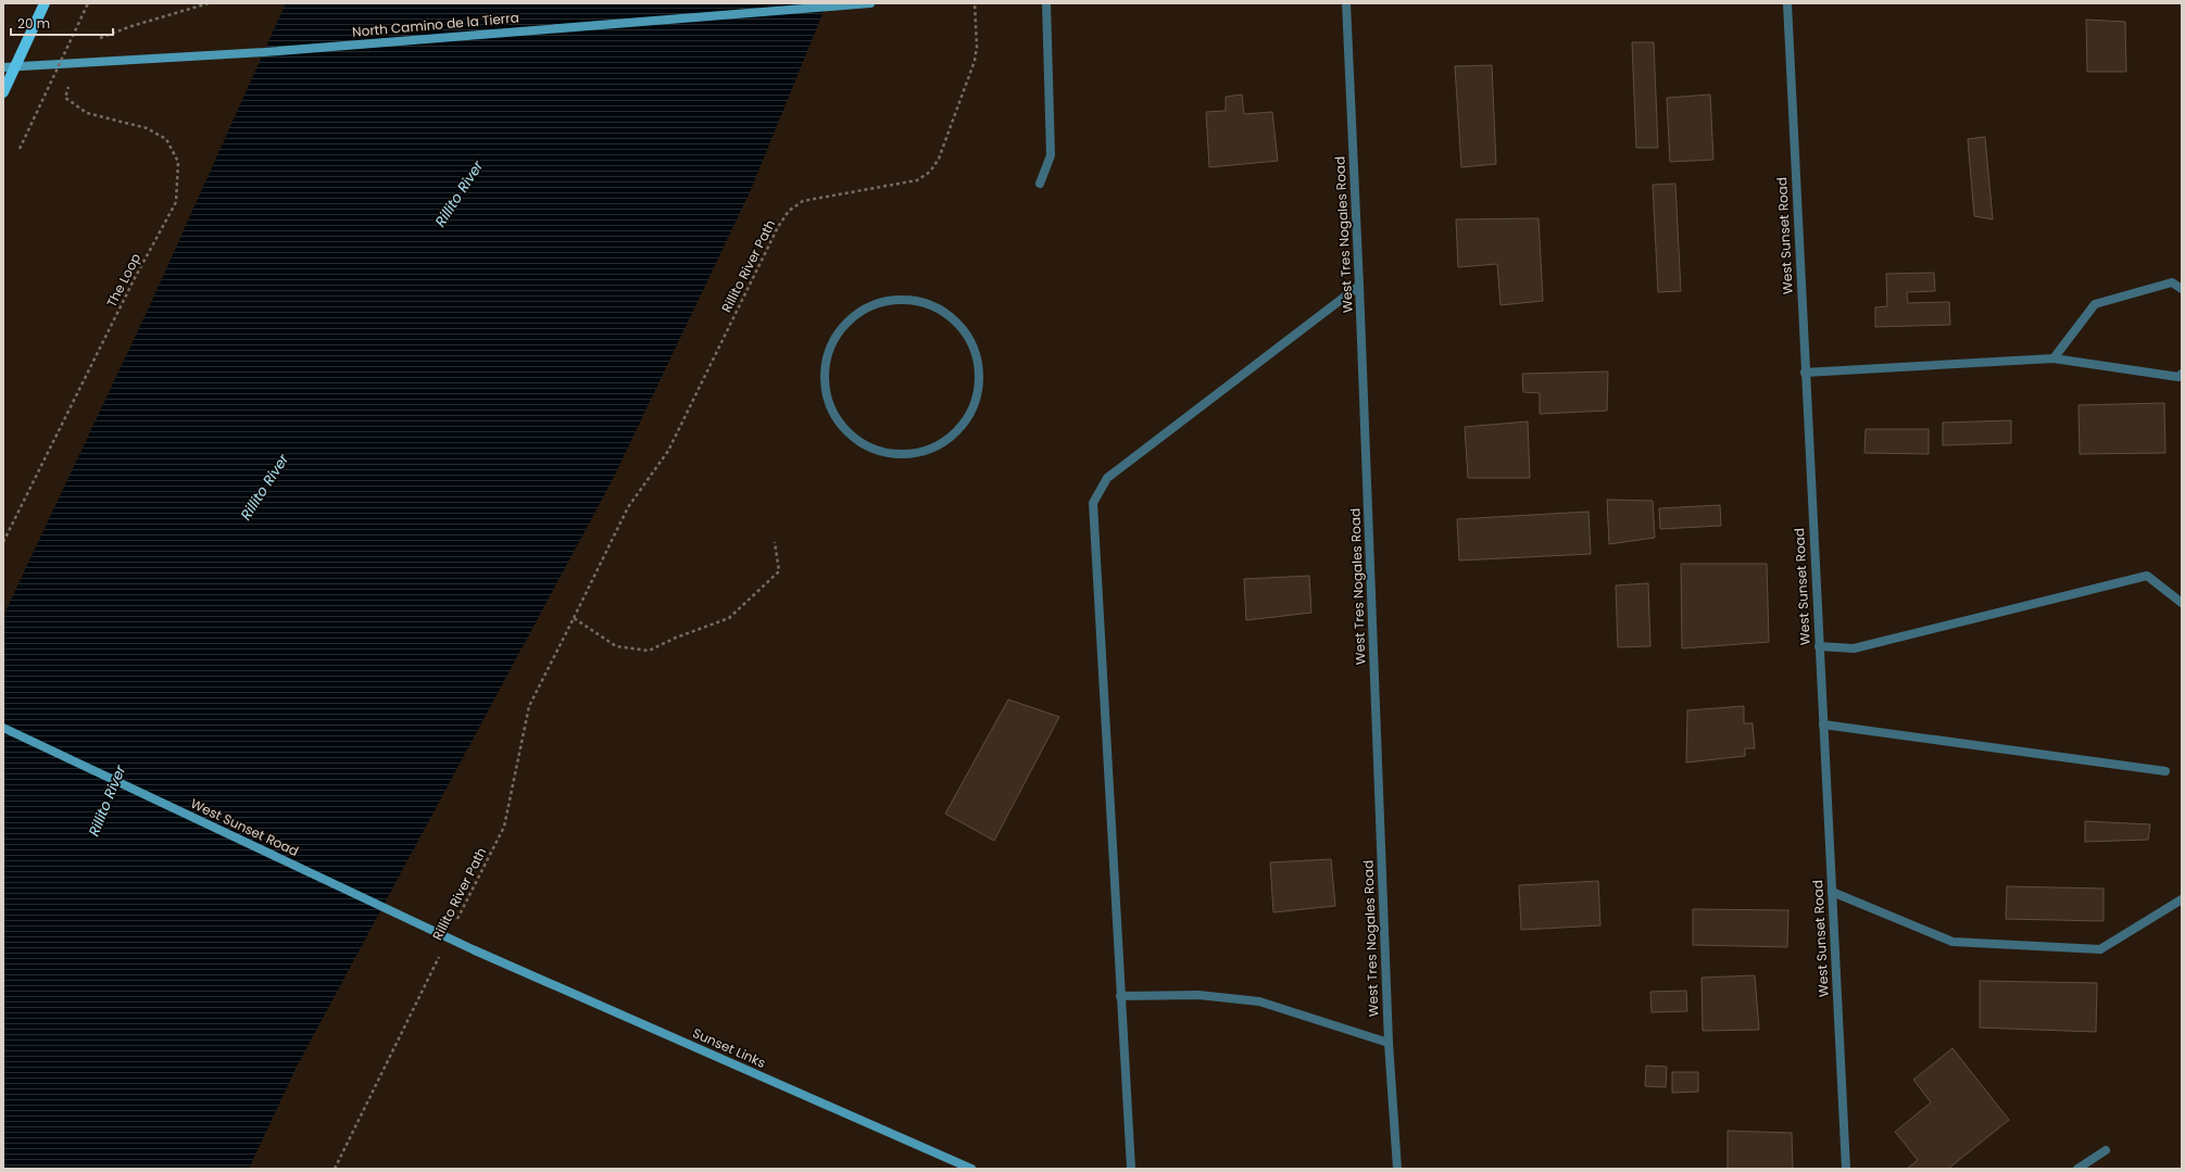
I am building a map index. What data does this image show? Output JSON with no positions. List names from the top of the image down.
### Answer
{
  "streets": {
    "main road": ["North Camino de la Tierra", "West Sunset Road", "Sunset Links"],
    "street": ["West Tres Nogales Road"],
    "path": ["Rillito River Path", "The Loop"]
  },
  "crossings": [
    ["West Sunset Road", "Sunset Links"]
  ],
  "water": ["Rillito River"],
  "scale_bar": "20 m"
}
